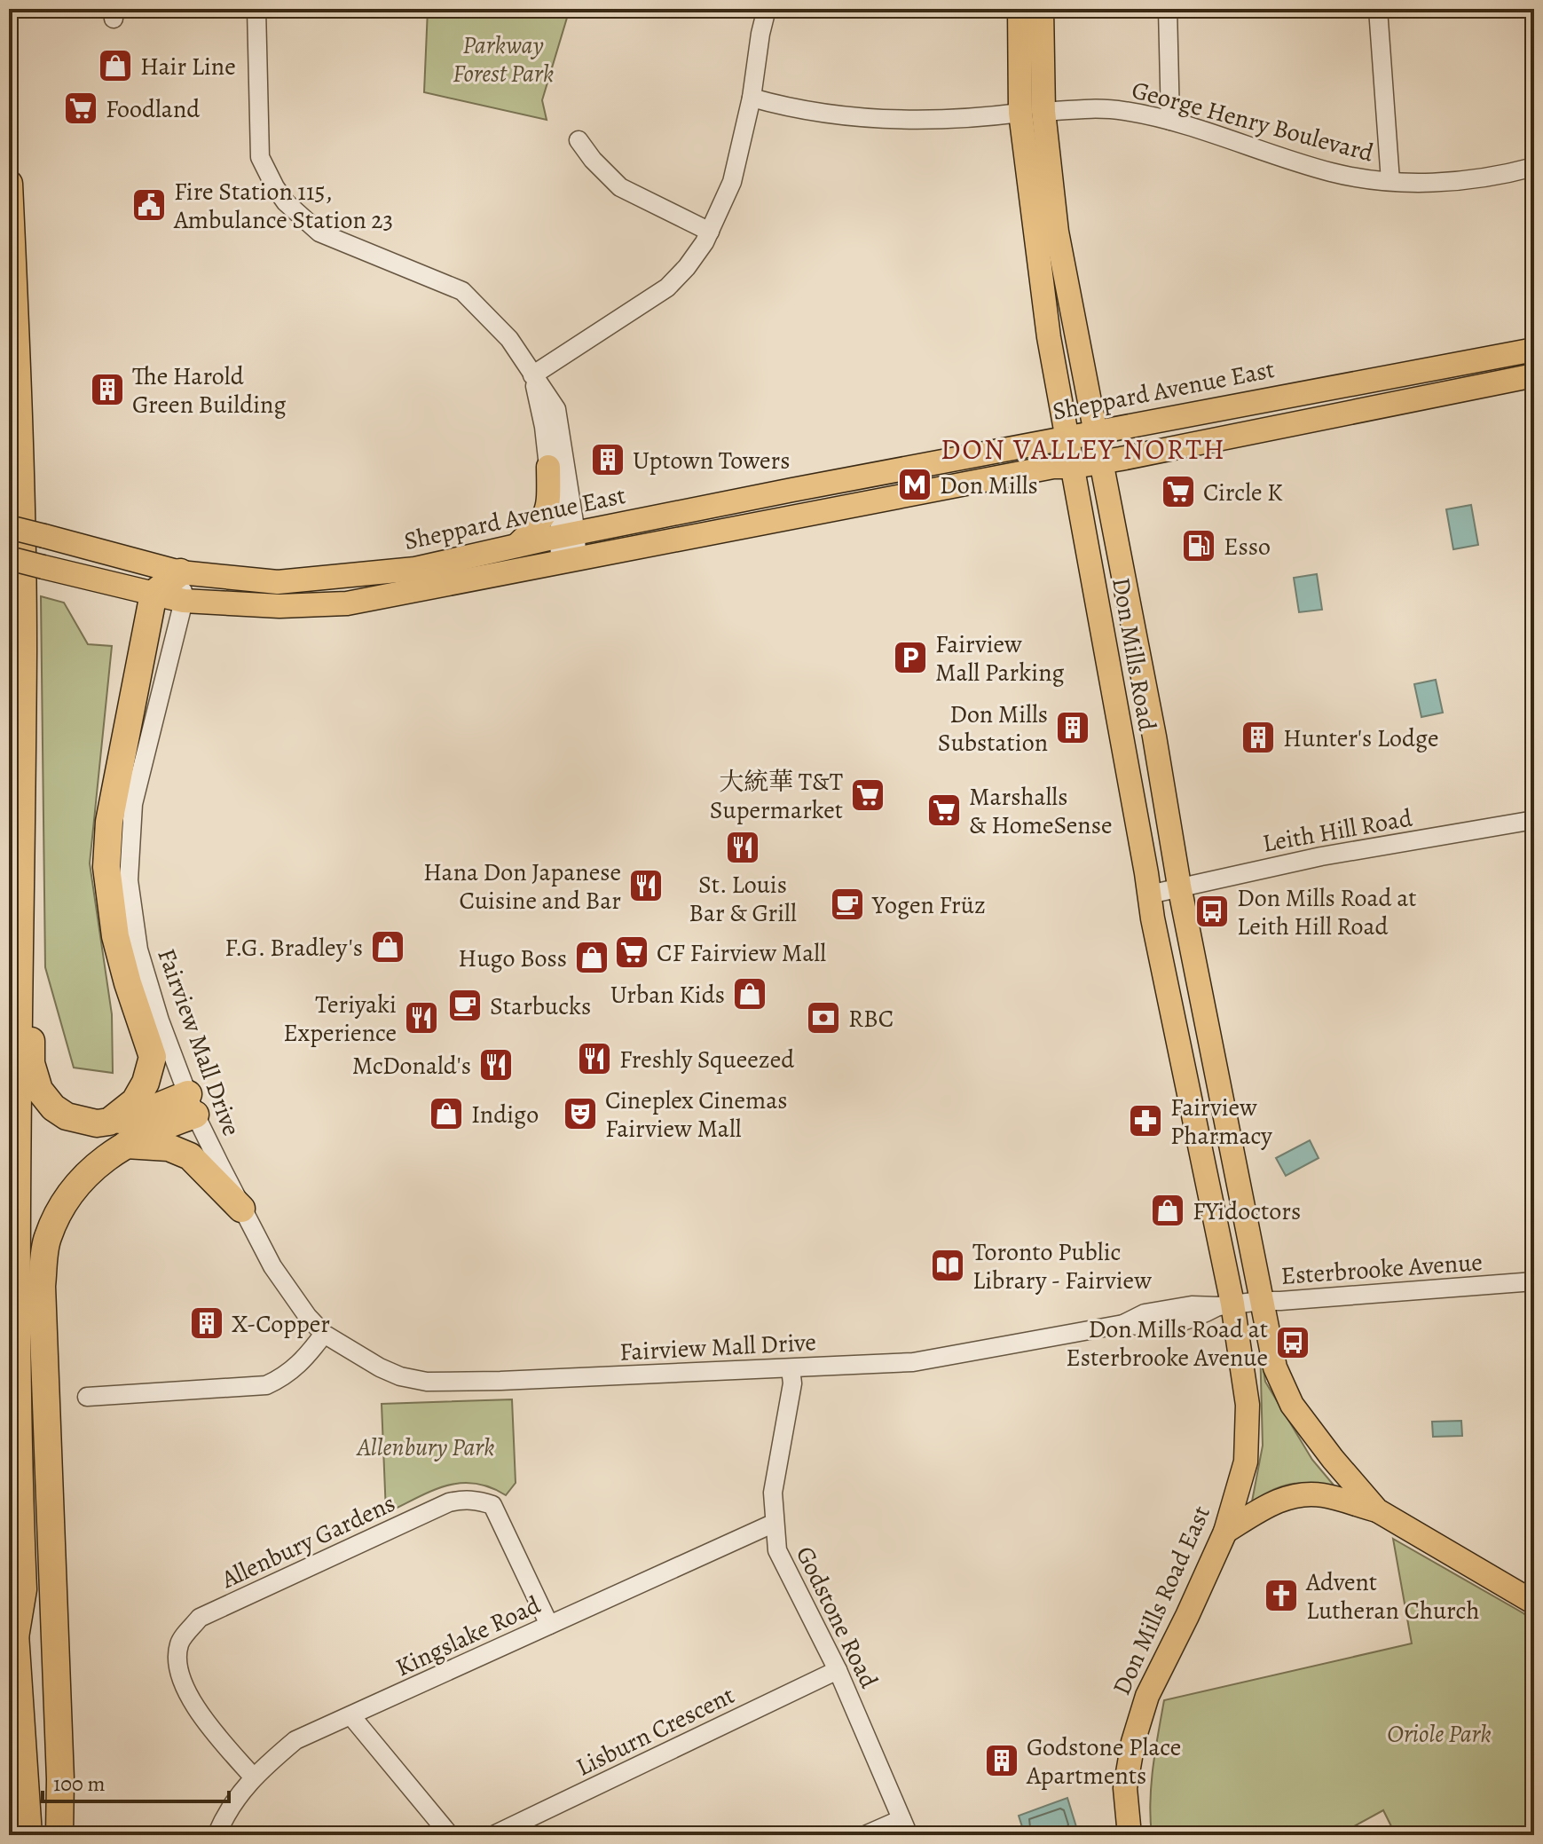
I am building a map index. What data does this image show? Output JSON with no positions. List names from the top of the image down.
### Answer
{
  "streets": {
    "main road": ["Sheppard Avenue East", "Don Mills Road", "Don Mills Road East"],
    "street": [
      "George Henry Boulevard",
      "Leith Hill Road",
      "Fairview Mall Drive",
      "Esterbrooke Avenue",
      "Allenbury Gardens",
      "Godstone Road",
      "Kingslake Road",
      "Lisburn Crescent"
    ]
  },
  "crossings": [
    ["George Henry Boulevard", "Don Mills Road"],
    ["Sheppard Avenue East", "Don Mills Road"],
    ["Sheppard Avenue East", "Fairview Mall Drive"],
    ["Don Mills Road", "Leith Hill Road"],
    ["Don Mills Road", "Fairview Mall Drive"],
    ["Don Mills Road", "Esterbrooke Avenue"],
    ["Don Mills Road", "Don Mills Road East"],
    ["Fairview Mall Drive", "Esterbrooke Avenue"],
    ["Fairview Mall Drive", "Don Mills Road East"],
    ["Fairview Mall Drive", "Godstone Road"],
    ["Esterbrooke Avenue", "Don Mills Road East"],
    ["Allenbury Gardens", "Kingslake Road"],
    ["Godstone Road", "Kingslake Road"],
    ["Godstone Road", "Lisburn Crescent"]
  ],
  "districts": ["DON VALLEY NORTH"],
  "parks": ["Parkway Forest Park", "Allenbury Park", "Oriole Park"],
  "places": {
    "shop": [
      "Hair Line",
      "F.G. Bradley's",
      "Hugo Boss",
      "Urban Kids",
      "Indigo",
      "FYidoctors"
    ],
    "supermarket": [
      "Foodland",
      "Circle K",
      "大統華 T&T Supermarket",
      "Marshalls & HomeSense",
      "CF Fairview Mall"
    ],
    "public building": ["Fire Station 115, Ambulance Station 23"],
    "building": [
      "The Harold Green Building",
      "Uptown Towers",
      "Don Mills Substation",
      "Hunter's Lodge",
      "X-Copper",
      "Godstone Place Apartments"
    ],
    "metro station": ["Don Mills"],
    "fuel station": ["Esso"],
    "parking": ["Fairview Mall Parking"],
    "restaurant": [
      "St. Louis Bar & Grill",
      "Hana Don Japanese Cuisine and Bar",
      "Teriyaki Experience",
      "Freshly Squeezed",
      "McDonald's"
    ],
    "cafe": ["Yogen Früz", "Starbucks"],
    "bus stop": ["Don Mills Road at Leith Hill Road", "Don Mills Road at Esterbrooke Avenue"],
    "bank": ["RBC"],
    "theatre": ["Cineplex Cinemas Fairview Mall"],
    "pharmacy": ["Fairview Pharmacy"],
    "library": ["Toronto Public Library - Fairview"],
    "church": ["Advent Lutheran Church"]
  },
  "scale_bar": "100 m"
}
